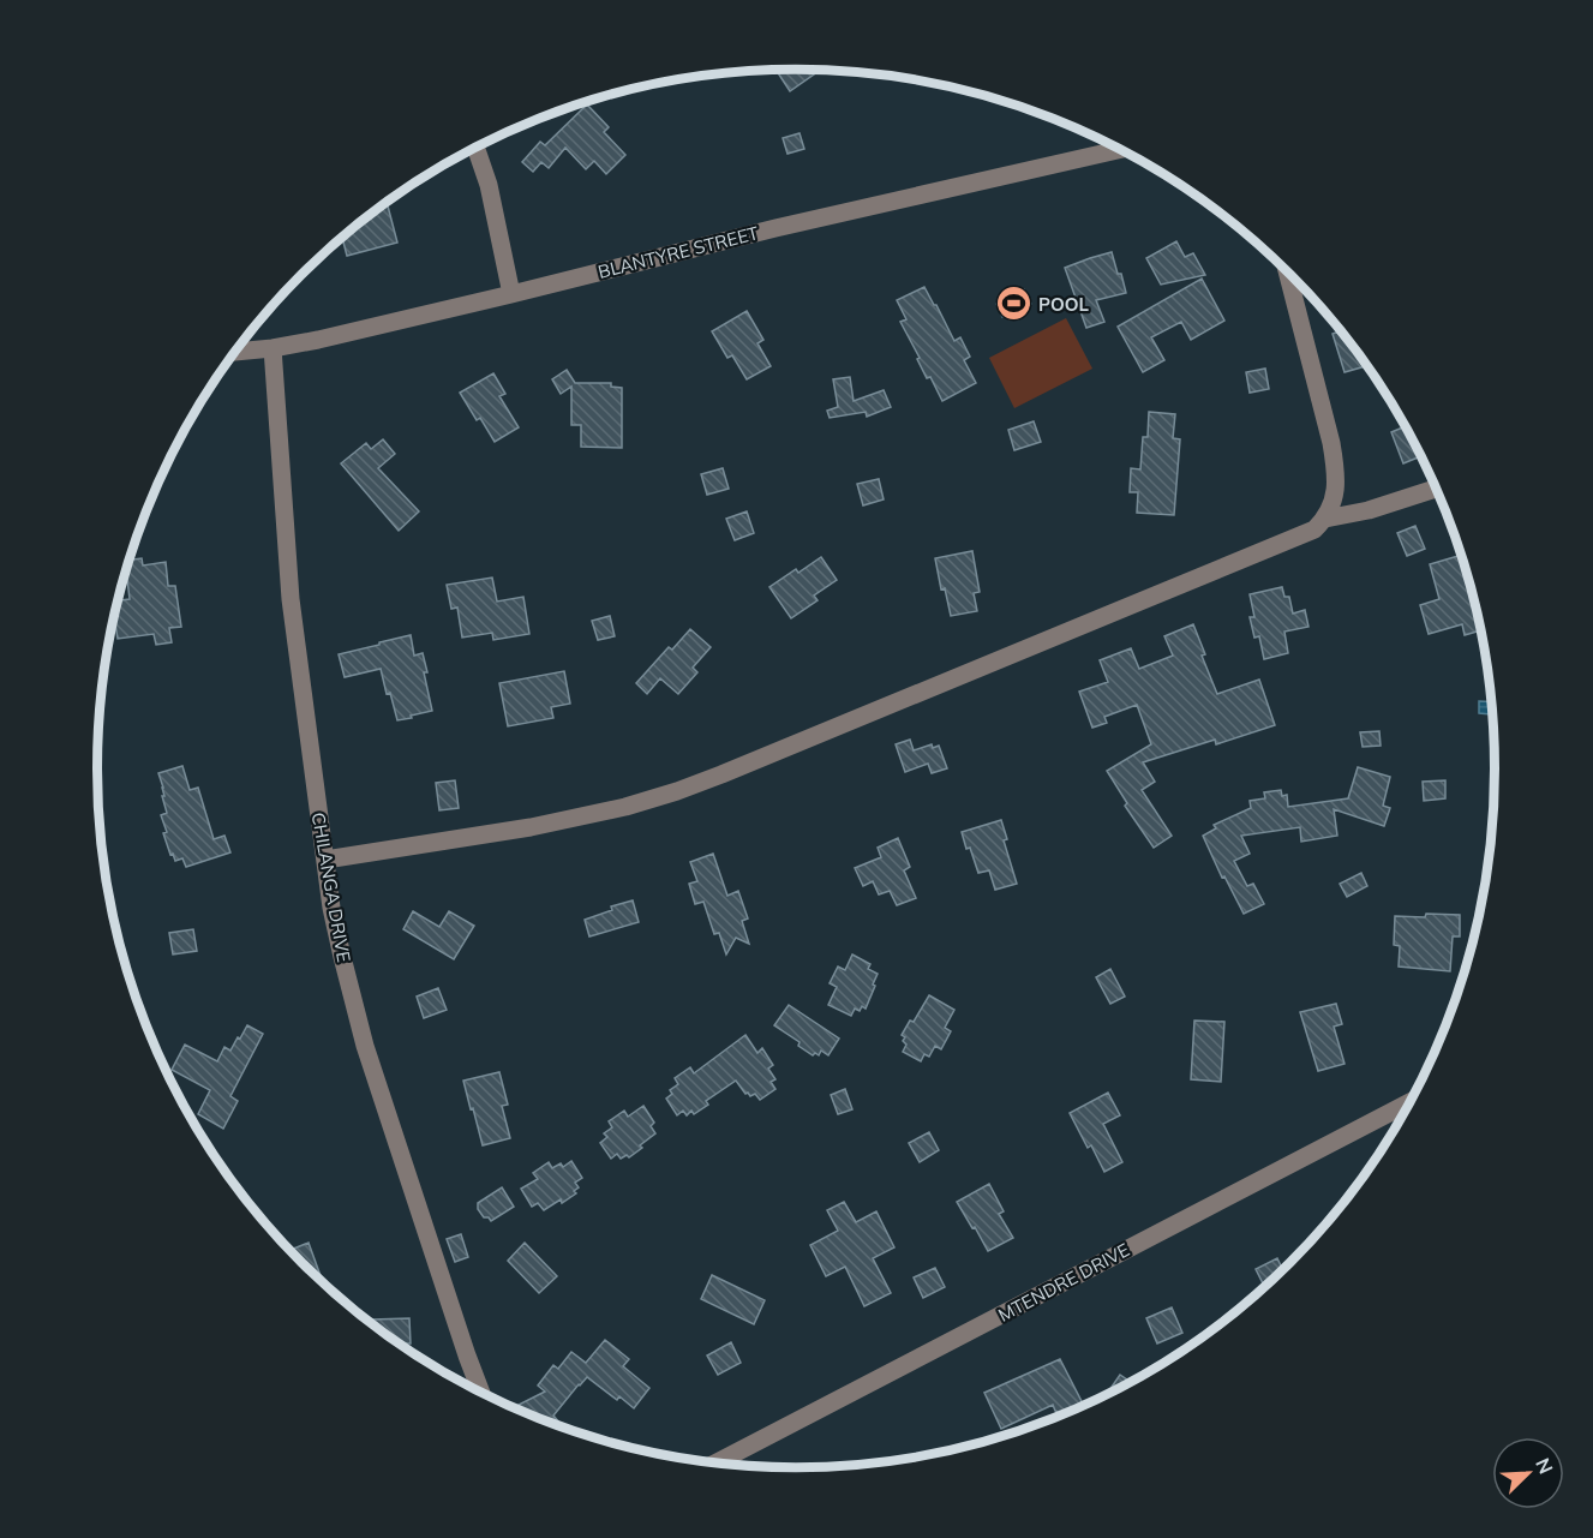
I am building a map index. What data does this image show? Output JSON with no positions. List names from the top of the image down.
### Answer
{
  "streets": {
    "street": ["BLANTYRE STREET", "CHILANGA DRIVE", "MTENDRE DRIVE"]
  },
  "crossings": [
    ["BLANTYRE STREET", "CHILANGA DRIVE"]
  ],
  "places": {
    "sports": ["POOL"]
  },
  "north": "top right"
}
